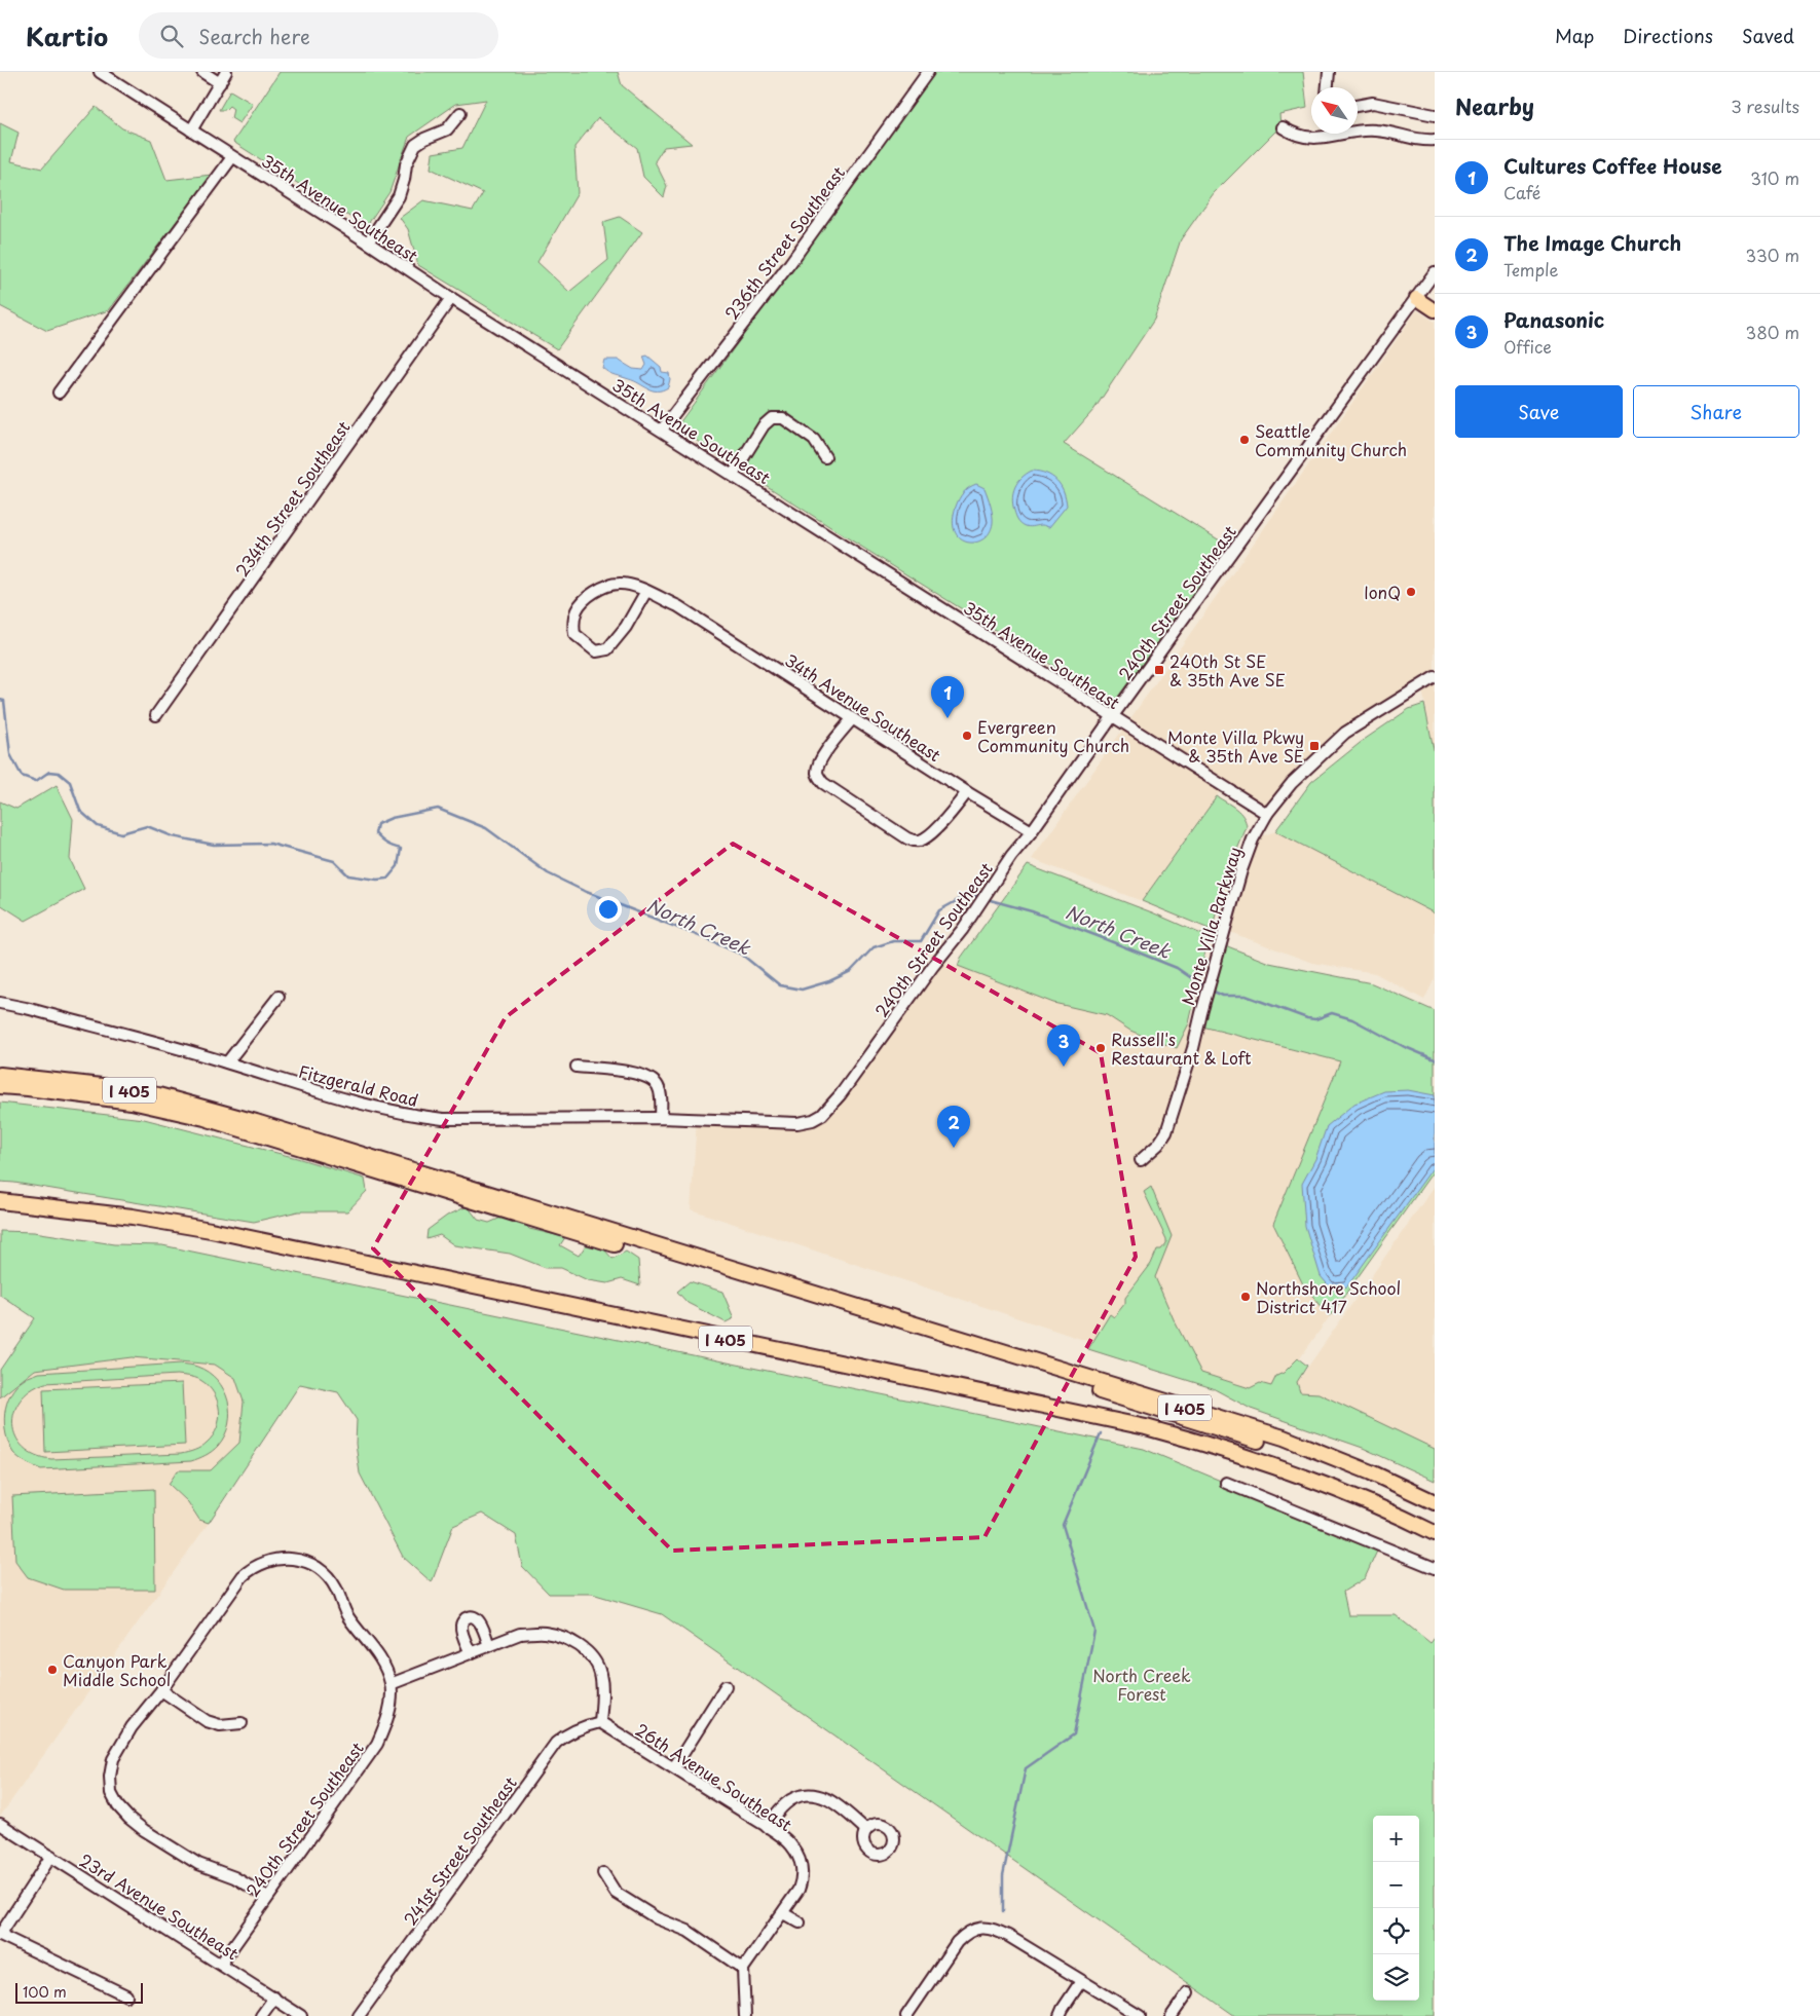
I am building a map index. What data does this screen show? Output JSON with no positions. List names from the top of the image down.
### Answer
{
  "streets": {
    "highway": ["I 405"],
    "street": [
      "35th Avenue Southeast",
      "236th Street Southeast",
      "234th Street Southeast",
      "240th Street Southeast",
      "34th Avenue Southeast",
      "Monte Villa Parkway",
      "Fitzgerald Road",
      "26th Avenue Southeast",
      "241st Street Southeast",
      "23rd Avenue Southeast"
    ]
  },
  "crossings": [
    ["35th Avenue Southeast", "236th Street Southeast"],
    ["35th Avenue Southeast", "234th Street Southeast"],
    ["35th Avenue Southeast", "240th Street Southeast"],
    ["35th Avenue Southeast", "Monte Villa Parkway"],
    ["240th Street Southeast", "34th Avenue Southeast"],
    ["240th Street Southeast", "Fitzgerald Road"],
    ["240th Street Southeast", "23rd Avenue Southeast"],
    ["26th Avenue Southeast", "241st Street Southeast"]
  ],
  "water": ["North Creek"],
  "parks": ["North Creek Forest"],
  "places": {
    "other": [
      "Seattle Community Church",
      "IonQ",
      "Evergreen Community Church",
      "Russell's Restaurant & Loft",
      "Northshore School District 417",
      "Canyon Park Middle School"
    ],
    "transit": ["240th St SE & 35th Ave SE", "Monte Villa Pkwy & 35th Ave SE"]
  },
  "scale_bar": "100 m",
  "north": "top left",
  "page": {
    "header": "Kartio",
    "search": "Search here",
    "nav": ["Map", "Directions", "Saved"],
    "heading": ["Nearby", "3 results"],
    "list": [
      {
        "mark": "1",
        "name": "Cultures Coffee House",
        "note": "Café",
        "value": "310 m"
      },
      {
        "mark": "2",
        "name": "The Image Church",
        "note": "Temple",
        "value": "330 m"
      },
      {
        "mark": "3",
        "name": "Panasonic",
        "note": "Office",
        "value": "380 m"
      }
    ],
    "buttons": ["Save", "Share"],
    "pins": ["1", "3", "2"],
    "map_buttons": ["+", "−"],
    "scale": "100 m"
  }
}
